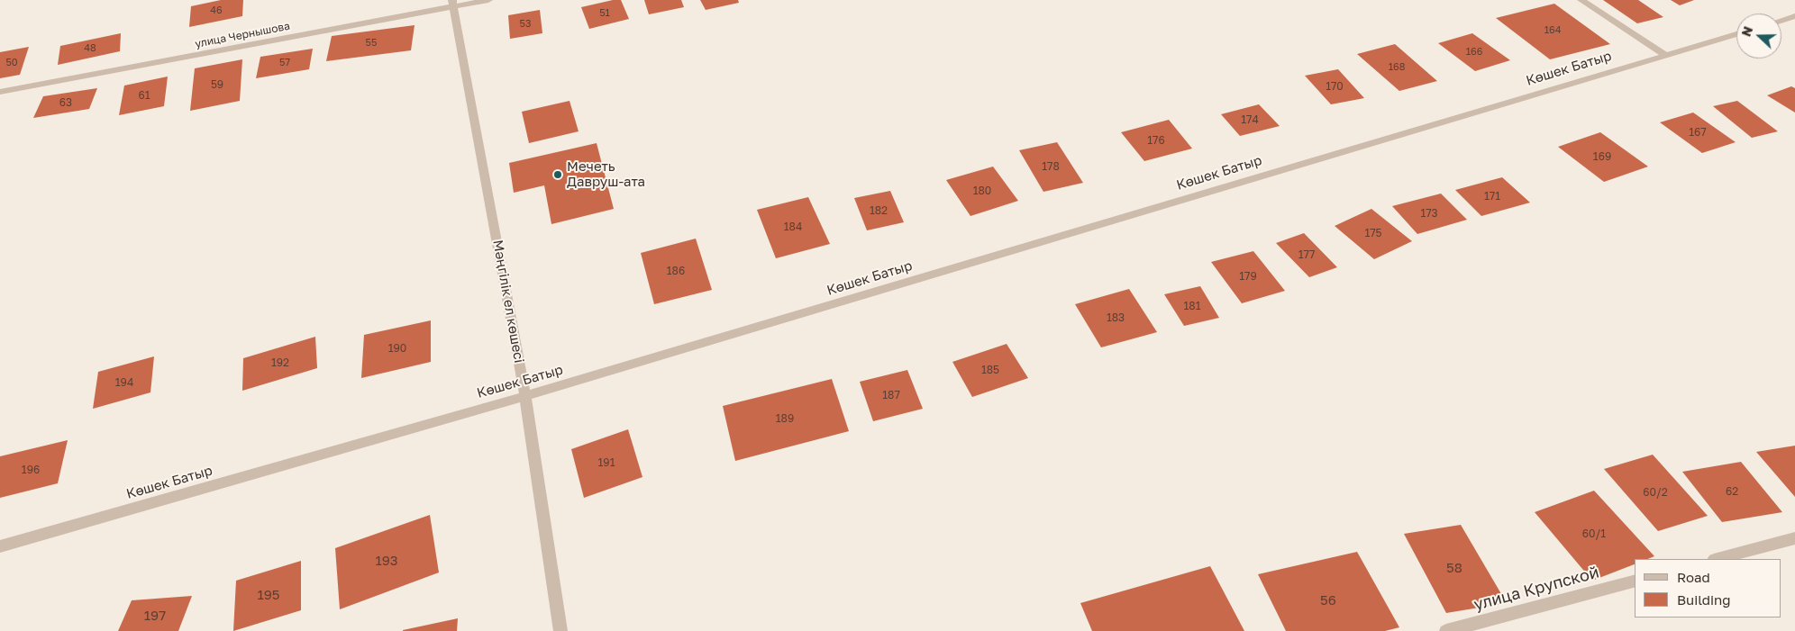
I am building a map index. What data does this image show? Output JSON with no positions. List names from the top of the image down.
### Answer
{
  "streets": {
    "street": [
      "улица Чернышова",
      "Көшек Батыр",
      "Мәңгілік ел көшесі",
      "улица Крупской"
    ]
  },
  "crossings": [
    ["улица Чернышова", "Мәңгілік ел көшесі"],
    ["Көшек Батыр", "Мәңгілік ел көшесі"]
  ],
  "places": ["Мечеть Давруш-ата"],
  "house_numbers": [
    "46",
    "51",
    "53",
    "164",
    "55",
    "48",
    "166",
    "50",
    "57",
    "168",
    "59",
    "170",
    "61",
    "63",
    "174",
    "167",
    "176",
    "169",
    "178",
    "180",
    "171",
    "182",
    "173",
    "184",
    "175",
    "177",
    "186",
    "179",
    "181",
    "183",
    "190",
    "192",
    "185",
    "194",
    "187",
    "189",
    "191",
    "196",
    "62",
    "60/2",
    "60/1",
    "193",
    "58",
    "195",
    "56",
    "197"
  ],
  "legend": ["Road", "Building"],
  "north": "left"
}
